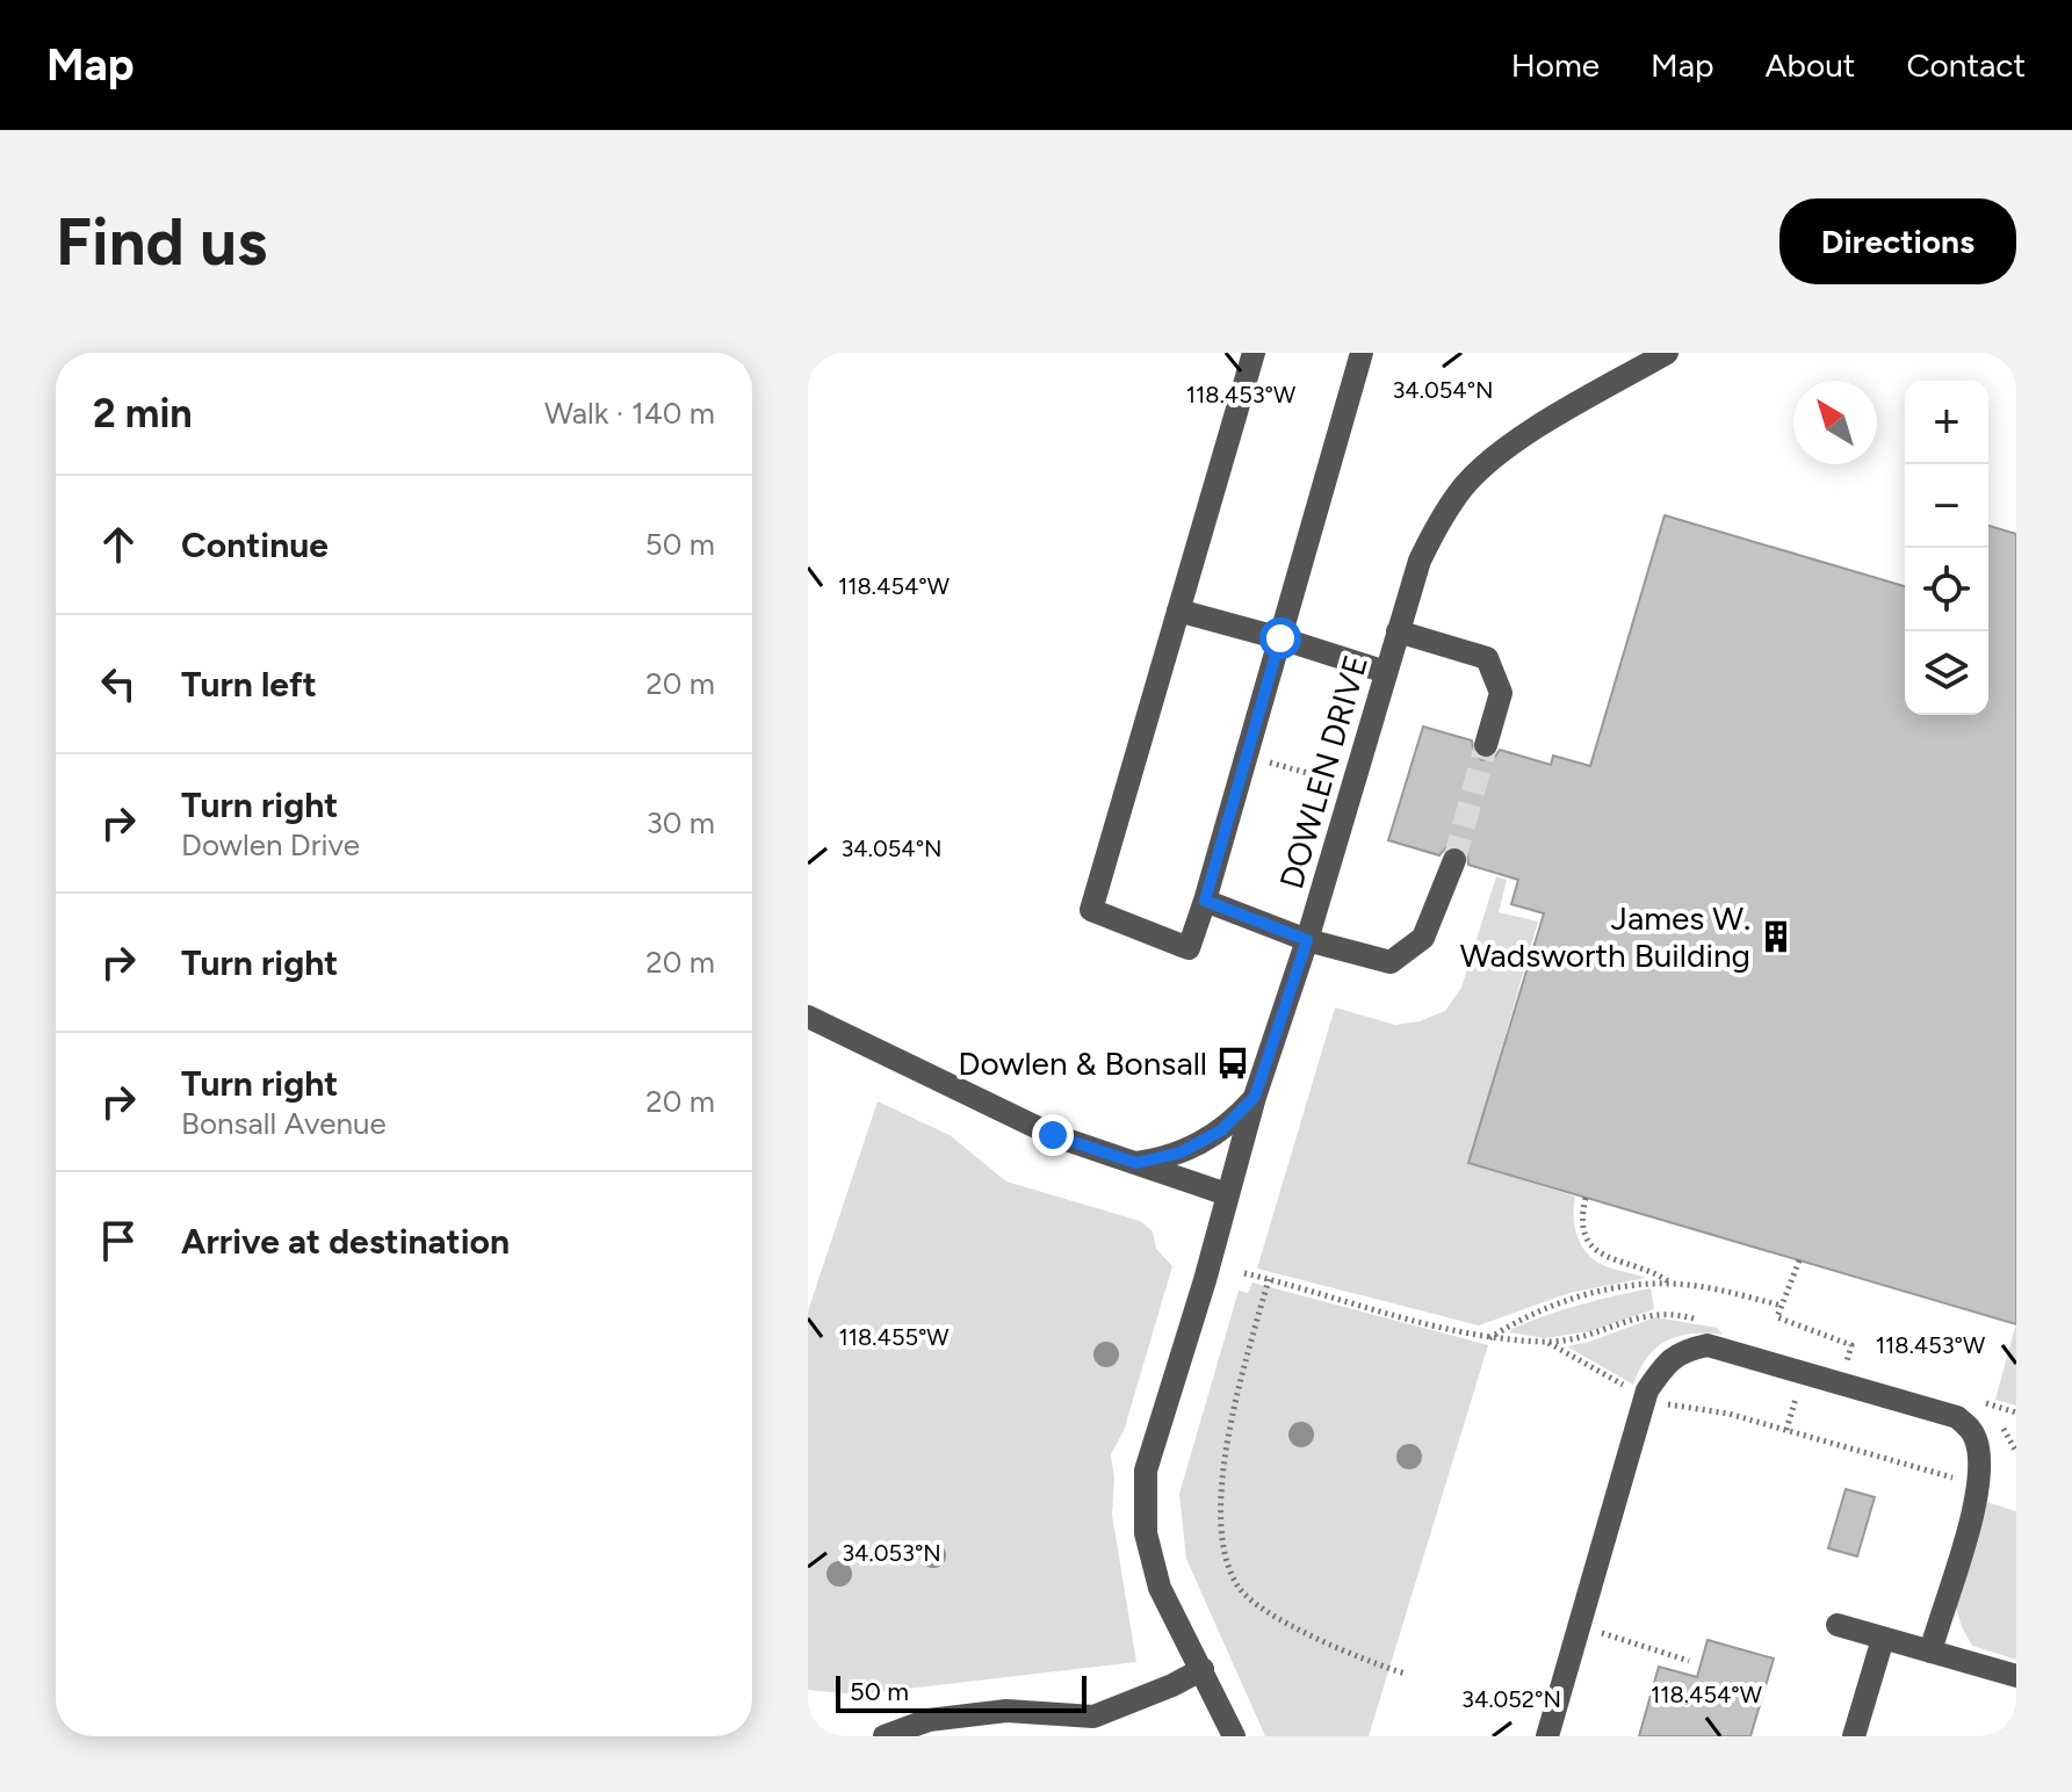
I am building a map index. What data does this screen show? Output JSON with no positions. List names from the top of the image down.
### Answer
{
  "streets": {
    "street": ["DOWLEN DRIVE"]
  },
  "places": {
    "building": ["James W. Wadsworth Building"],
    "bus stop": ["Dowlen & Bonsall"]
  },
  "scale_bar": "50 m",
  "north": "top left",
  "page": {
    "header": "Map",
    "nav": [
      "Home",
      "Map",
      "About",
      "Contact"
    ],
    "buttons": "Directions",
    "title": "Find us",
    "heading": ["2 min", "Walk · 140 m"],
    "map_buttons": ["+", "−"],
    "list": [
      ["Continue", "50 m"],
      ["Turn left", "20 m"],
      ["Turn right", "Dowlen Drive", "30 m"],
      ["Turn right", "20 m"],
      ["Turn right", "Bonsall Avenue", "20 m"],
      "Arrive at destination"
    ],
    "scale": "50 m"
  },
  "coordinates": [
    "34.054°N",
    "118.453°W",
    "118.454°W",
    "118.455°W",
    "34.053°N",
    "34.052°N"
  ]
}
